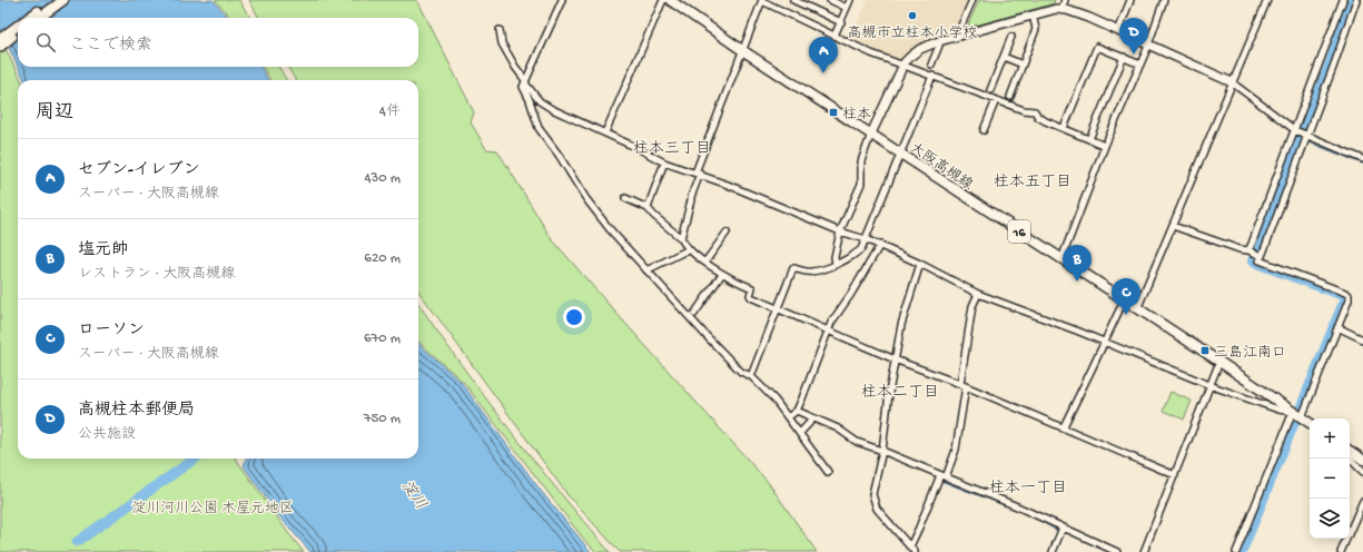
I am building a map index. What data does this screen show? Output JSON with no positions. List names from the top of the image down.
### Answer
{
  "streets": {
    "main road": ["大阪高槻線", "16"]
  },
  "districts": [
    "柱本三丁目",
    "柱本五丁目",
    "柱本二丁目",
    "柱本一丁目"
  ],
  "water": ["淀川"],
  "parks": ["淀川河川公園 木屋元地区"],
  "places": {
    "other": ["高槻市立柱本小学校"],
    "transit": ["柱本", "三島江南口"]
  },
  "page": {
    "pins": [
      "D",
      "A",
      "B",
      "C"
    ],
    "search": "ここで検索",
    "heading": ["周辺", "4件"],
    "list": [
      {
        "mark": "A",
        "name": "セブン-イレブン",
        "note": "スーパー · 大阪高槻線",
        "value": "430 m"
      },
      {
        "mark": "B",
        "name": "塩元帥",
        "note": "レストラン · 大阪高槻線",
        "value": "620 m"
      },
      {
        "mark": "C",
        "name": "ローソン",
        "note": "スーパー · 大阪高槻線",
        "value": "670 m"
      },
      {
        "mark": "D",
        "name": "高槻柱本郵便局",
        "note": "公共施設",
        "value": "750 m"
      }
    ],
    "map_buttons": ["+", "−"]
  }
}
